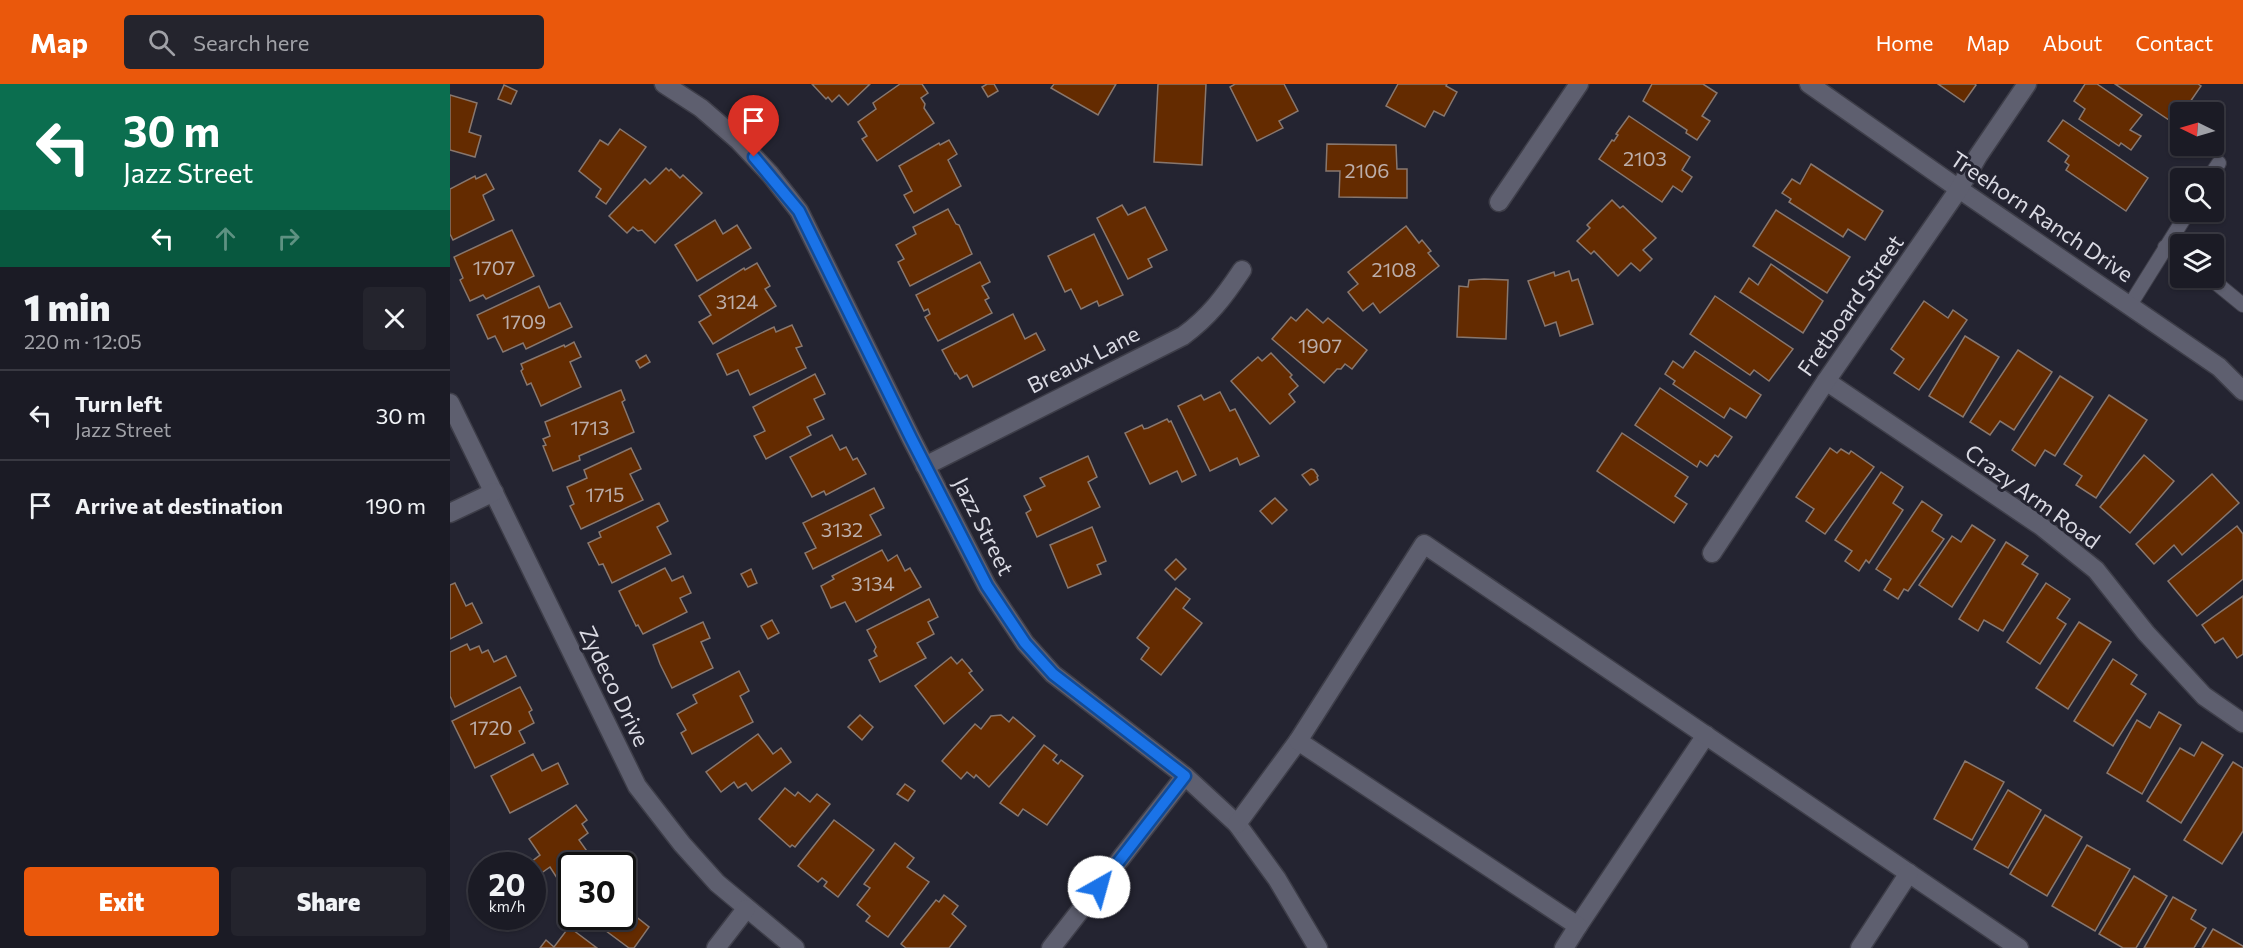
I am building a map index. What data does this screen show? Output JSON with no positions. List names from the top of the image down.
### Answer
{
  "streets": {
    "street": [
      "Treehorn Ranch Drive",
      "Fretboard Street",
      "Breaux Lane",
      "Crazy Arm Road",
      "Jazz Street",
      "Zydeco Drive"
    ]
  },
  "crossings": [
    ["Treehorn Ranch Drive", "Fretboard Street"],
    ["Fretboard Street", "Crazy Arm Road"],
    ["Breaux Lane", "Jazz Street"]
  ],
  "house_numbers": [
    "2103",
    "2106",
    "1707",
    "2108",
    "3124",
    "1709",
    "1907",
    "1713",
    "1715",
    "3132",
    "3134",
    "1720"
  ],
  "north": "left",
  "page": {
    "header": "Map",
    "search": "Search here",
    "nav": [
      "Home",
      "Map",
      "About",
      "Contact"
    ],
    "turn": ["30 m", "Jazz Street"],
    "heading": ["1 min", "220 m · 12:05"],
    "list": [
      {
        "name": "Turn left",
        "note": "Jazz Street",
        "value": "30 m"
      },
      {
        "name": "Arrive at destination",
        "value": "190 m"
      }
    ],
    "speed": "20 km/h",
    "limit": "30",
    "buttons": ["Exit", "Share"]
  }
}
